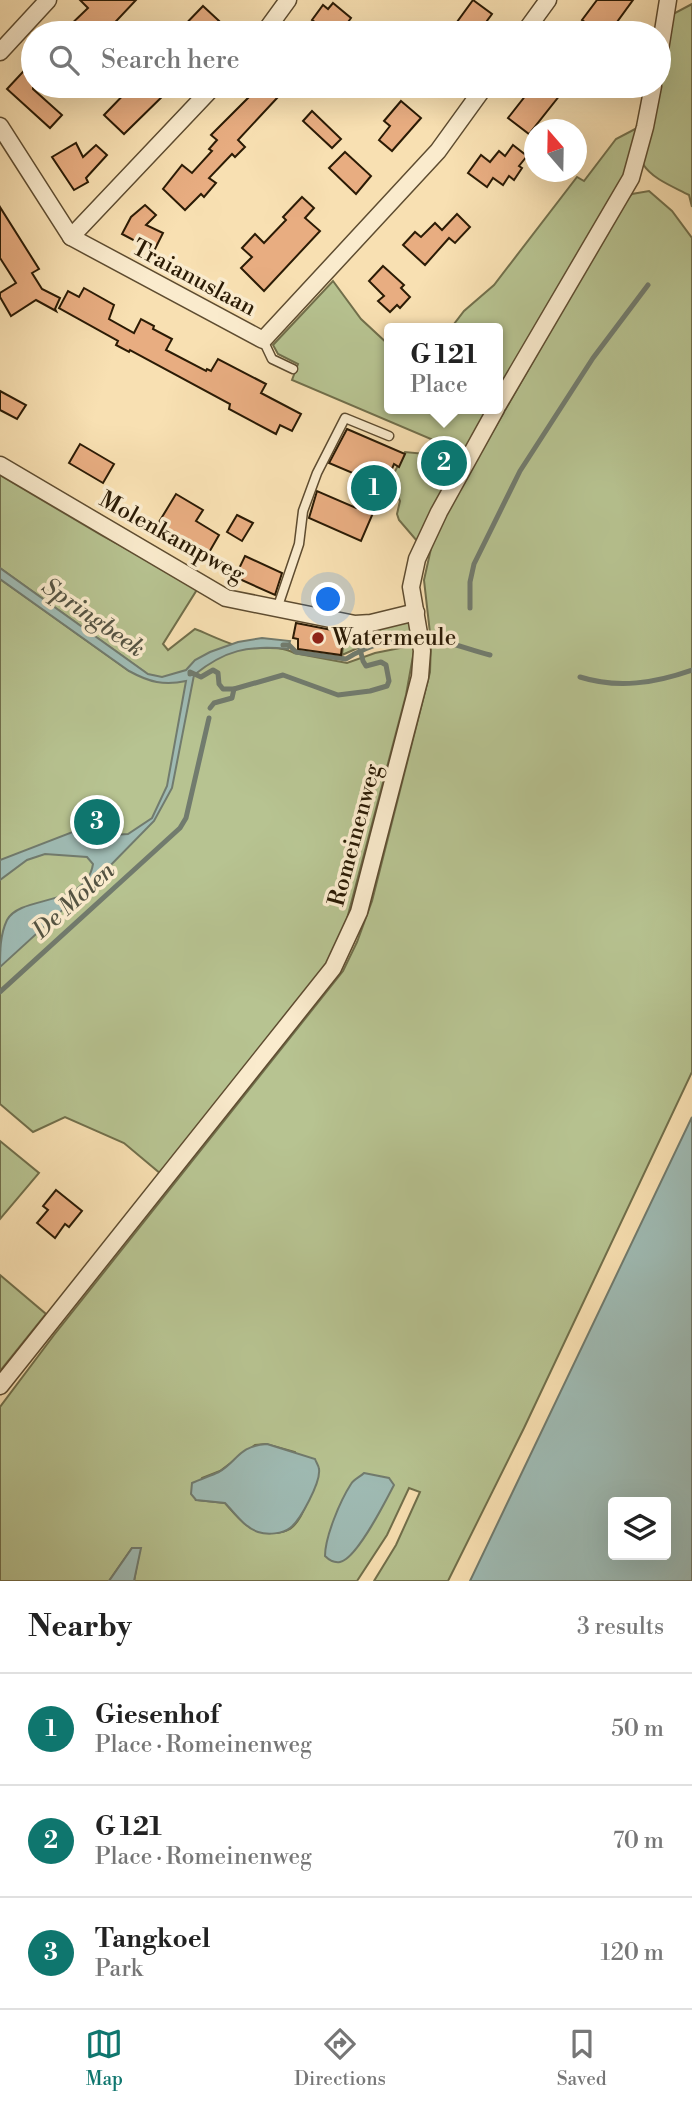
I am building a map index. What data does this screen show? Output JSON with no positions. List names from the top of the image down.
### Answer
{
  "streets": {
    "street": ["Traianuslaan", "Molenkampweg", "Romeinenweg"]
  },
  "crossings": [
    ["Molenkampweg", "Romeinenweg"]
  ],
  "water": ["Springbeek", "De Molen"],
  "places": ["Watermeule"],
  "north": "top",
  "page": {
    "search": "Search here",
    "popup": ["G 121", "Place"],
    "pins": ["2", "1", "3"],
    "heading": ["Nearby", "3 results"],
    "list": [
      {
        "mark": "1",
        "name": "Giesenhof",
        "note": "Place · Romeinenweg",
        "value": "50 m"
      },
      {
        "mark": "2",
        "name": "G 121",
        "note": "Place · Romeinenweg",
        "value": "70 m"
      },
      {
        "mark": "3",
        "name": "Tangkoel",
        "note": "Park",
        "value": "120 m"
      }
    ],
    "nav": ["Map", "Directions", "Saved"]
  }
}
